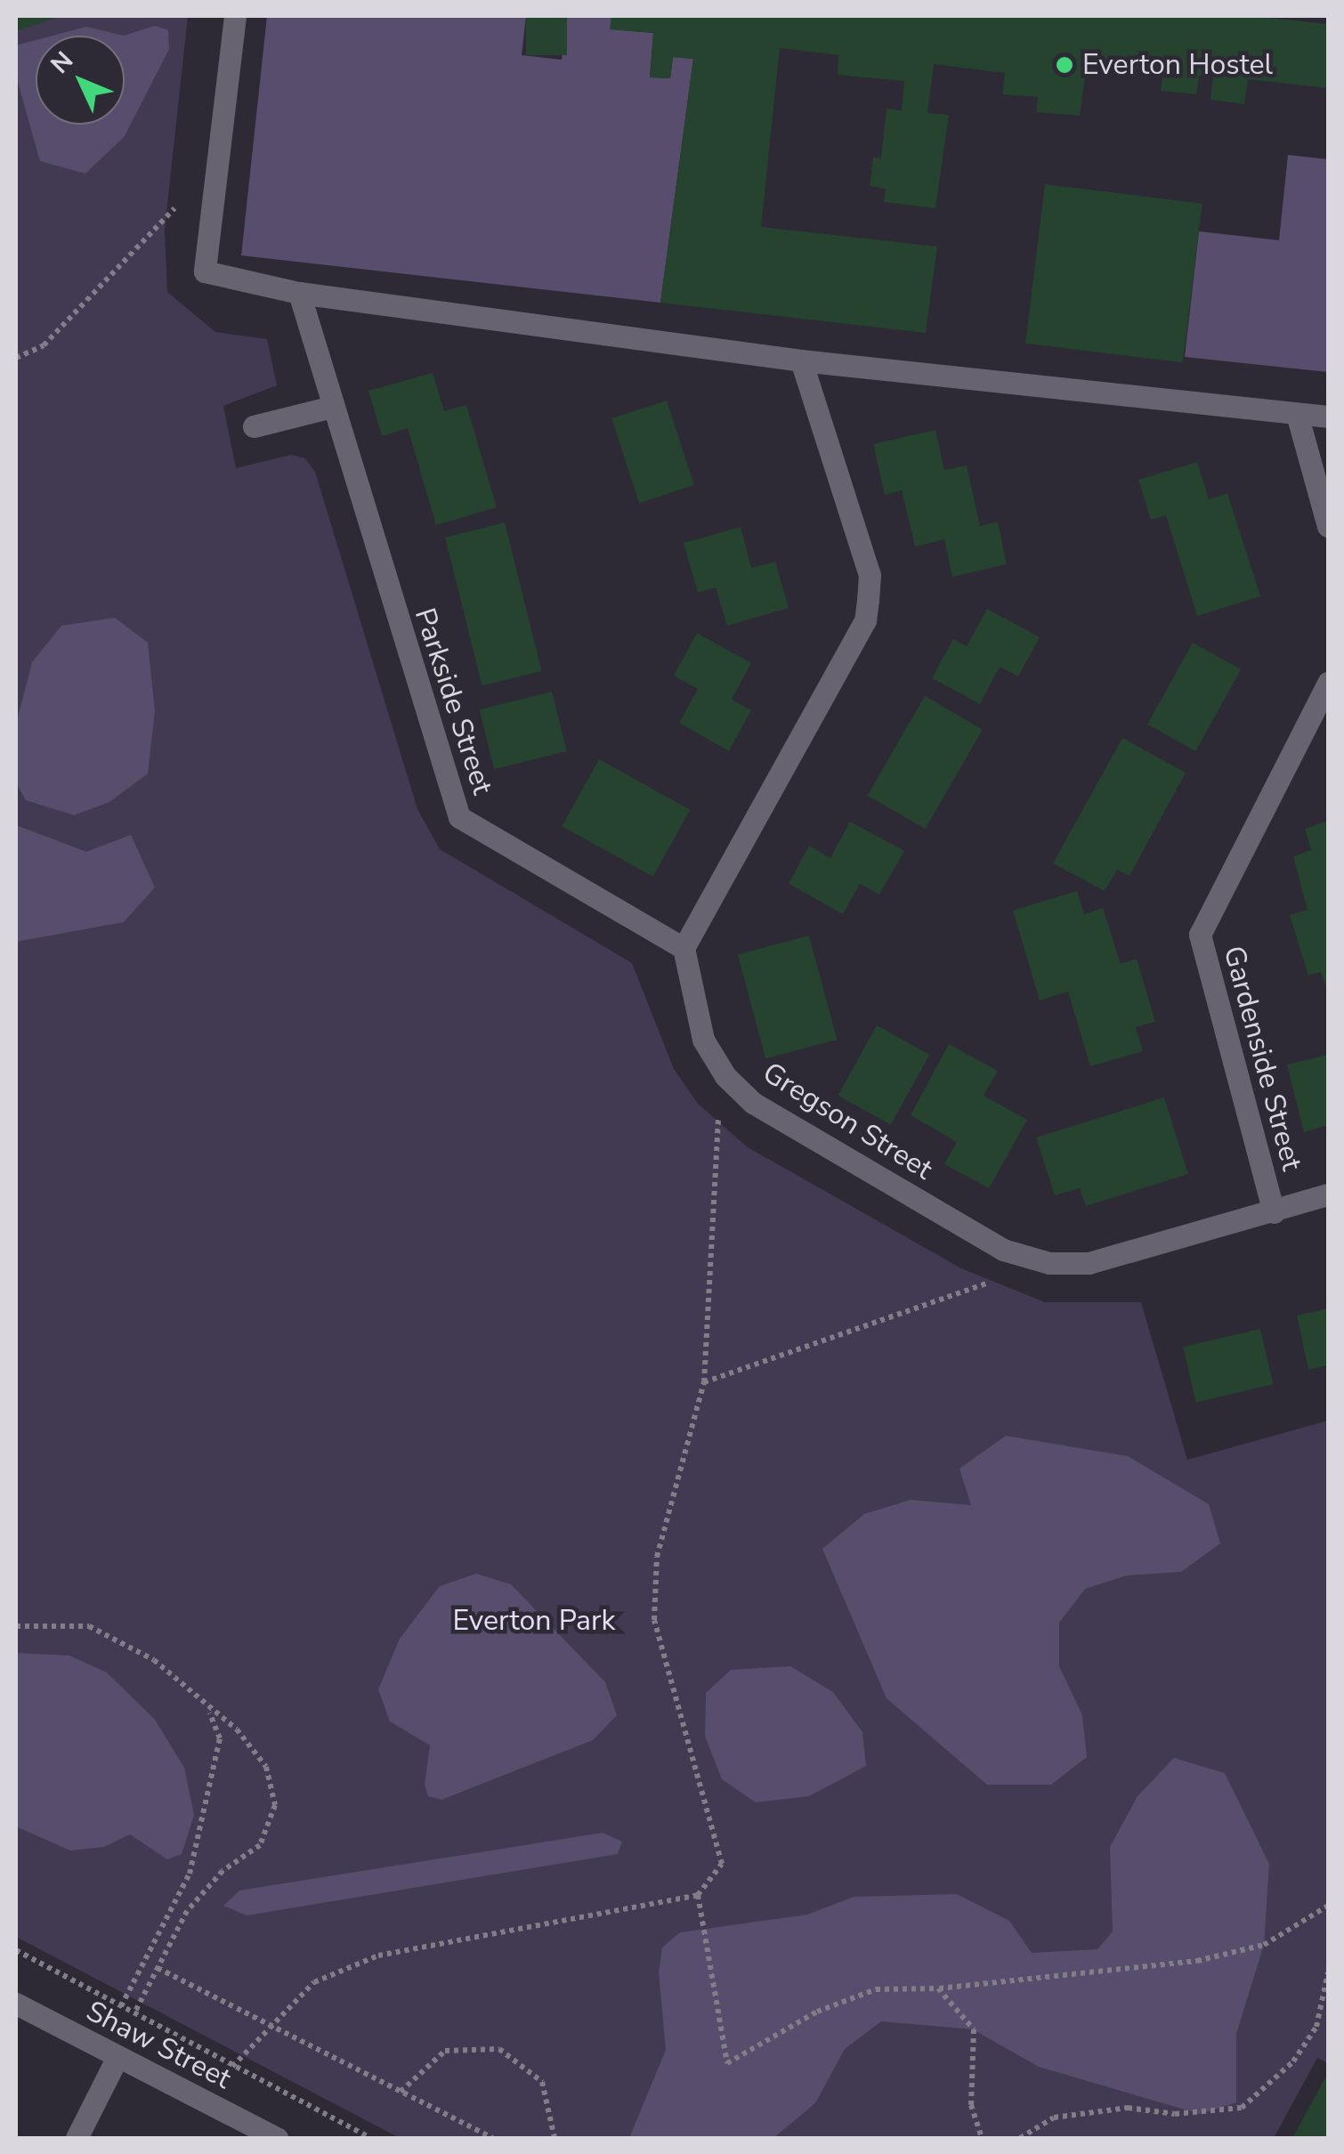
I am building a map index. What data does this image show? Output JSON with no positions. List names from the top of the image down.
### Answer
{
  "streets": {
    "street": [
      "Parkside Street",
      "Gardenside Street",
      "Gregson Street",
      "Shaw Street"
    ]
  },
  "crossings": [
    ["Parkside Street", "Gregson Street"],
    ["Gardenside Street", "Gregson Street"]
  ],
  "parks": ["Everton Park"],
  "places": ["Everton Hostel"],
  "north": "top left"
}
